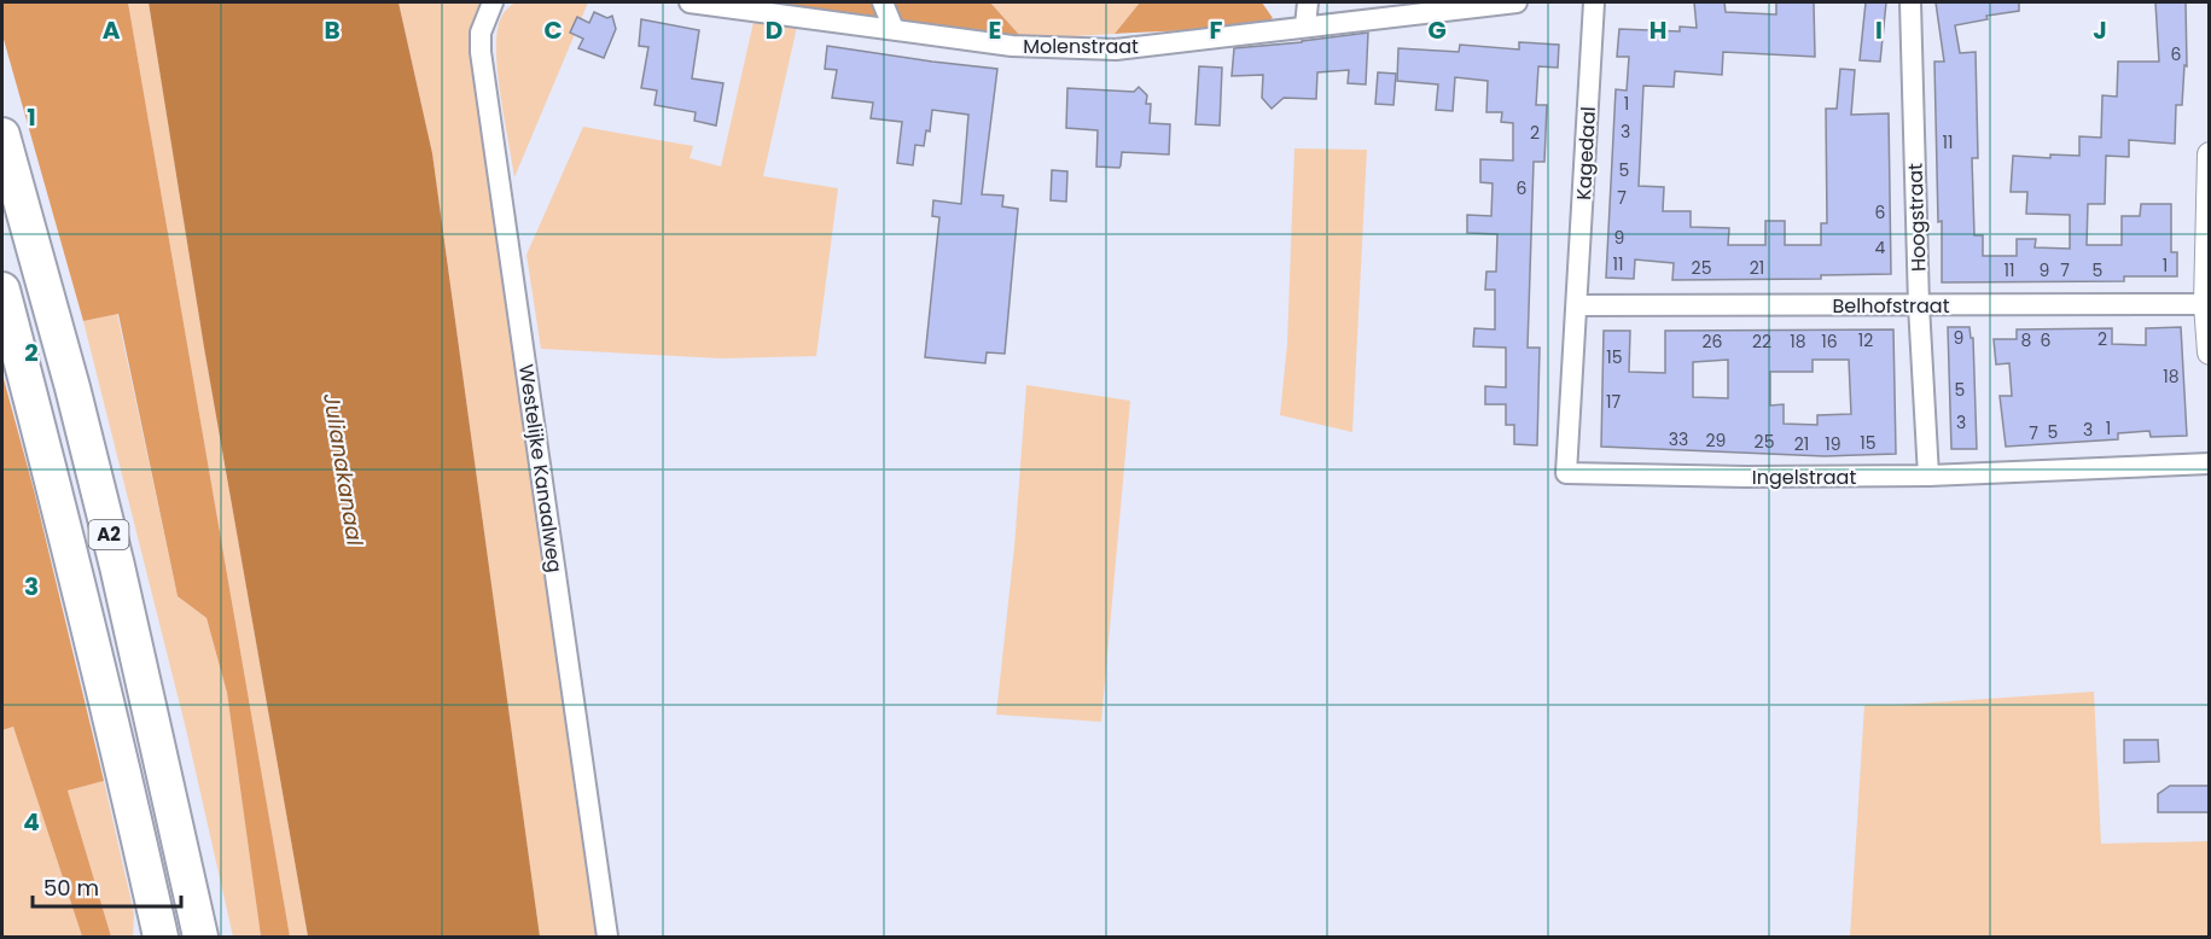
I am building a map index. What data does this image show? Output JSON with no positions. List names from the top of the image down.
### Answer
{
  "streets": {
    "highway": ["A2"],
    "street": [
      "Molenstraat",
      "Kagedaal",
      "Hoogstraat",
      "Belhofstraat",
      "Westelijke Kanaalweg",
      "Ingelstraat"
    ]
  },
  "crossings": [
    ["Kagedaal", "Belhofstraat"],
    ["Kagedaal", "Ingelstraat"],
    ["Hoogstraat", "Belhofstraat"],
    ["Hoogstraat", "Ingelstraat"],
    ["Belhofstraat", "Ingelstraat"]
  ],
  "water": ["Julianakanaal"],
  "house_numbers": [
    "6",
    "1",
    "3",
    "2",
    "11",
    "5",
    "6",
    "7",
    "6",
    "9",
    "4",
    "11",
    "1",
    "25",
    "21",
    "11",
    "9",
    "7",
    "5",
    "9",
    "2",
    "12",
    "8",
    "6",
    "26",
    "22",
    "18",
    "16",
    "15",
    "18",
    "5",
    "17",
    "3",
    "1",
    "3",
    "5",
    "7",
    "33",
    "29",
    "25",
    "15",
    "21",
    "19"
  ],
  "scale_bar": "50 m",
  "grid": {
    "columns": [
      "A",
      "B",
      "C",
      "D",
      "E",
      "F",
      "G",
      "H",
      "I",
      "J"
    ],
    "rows": [
      "1",
      "2",
      "3",
      "4"
    ]
  }
}
